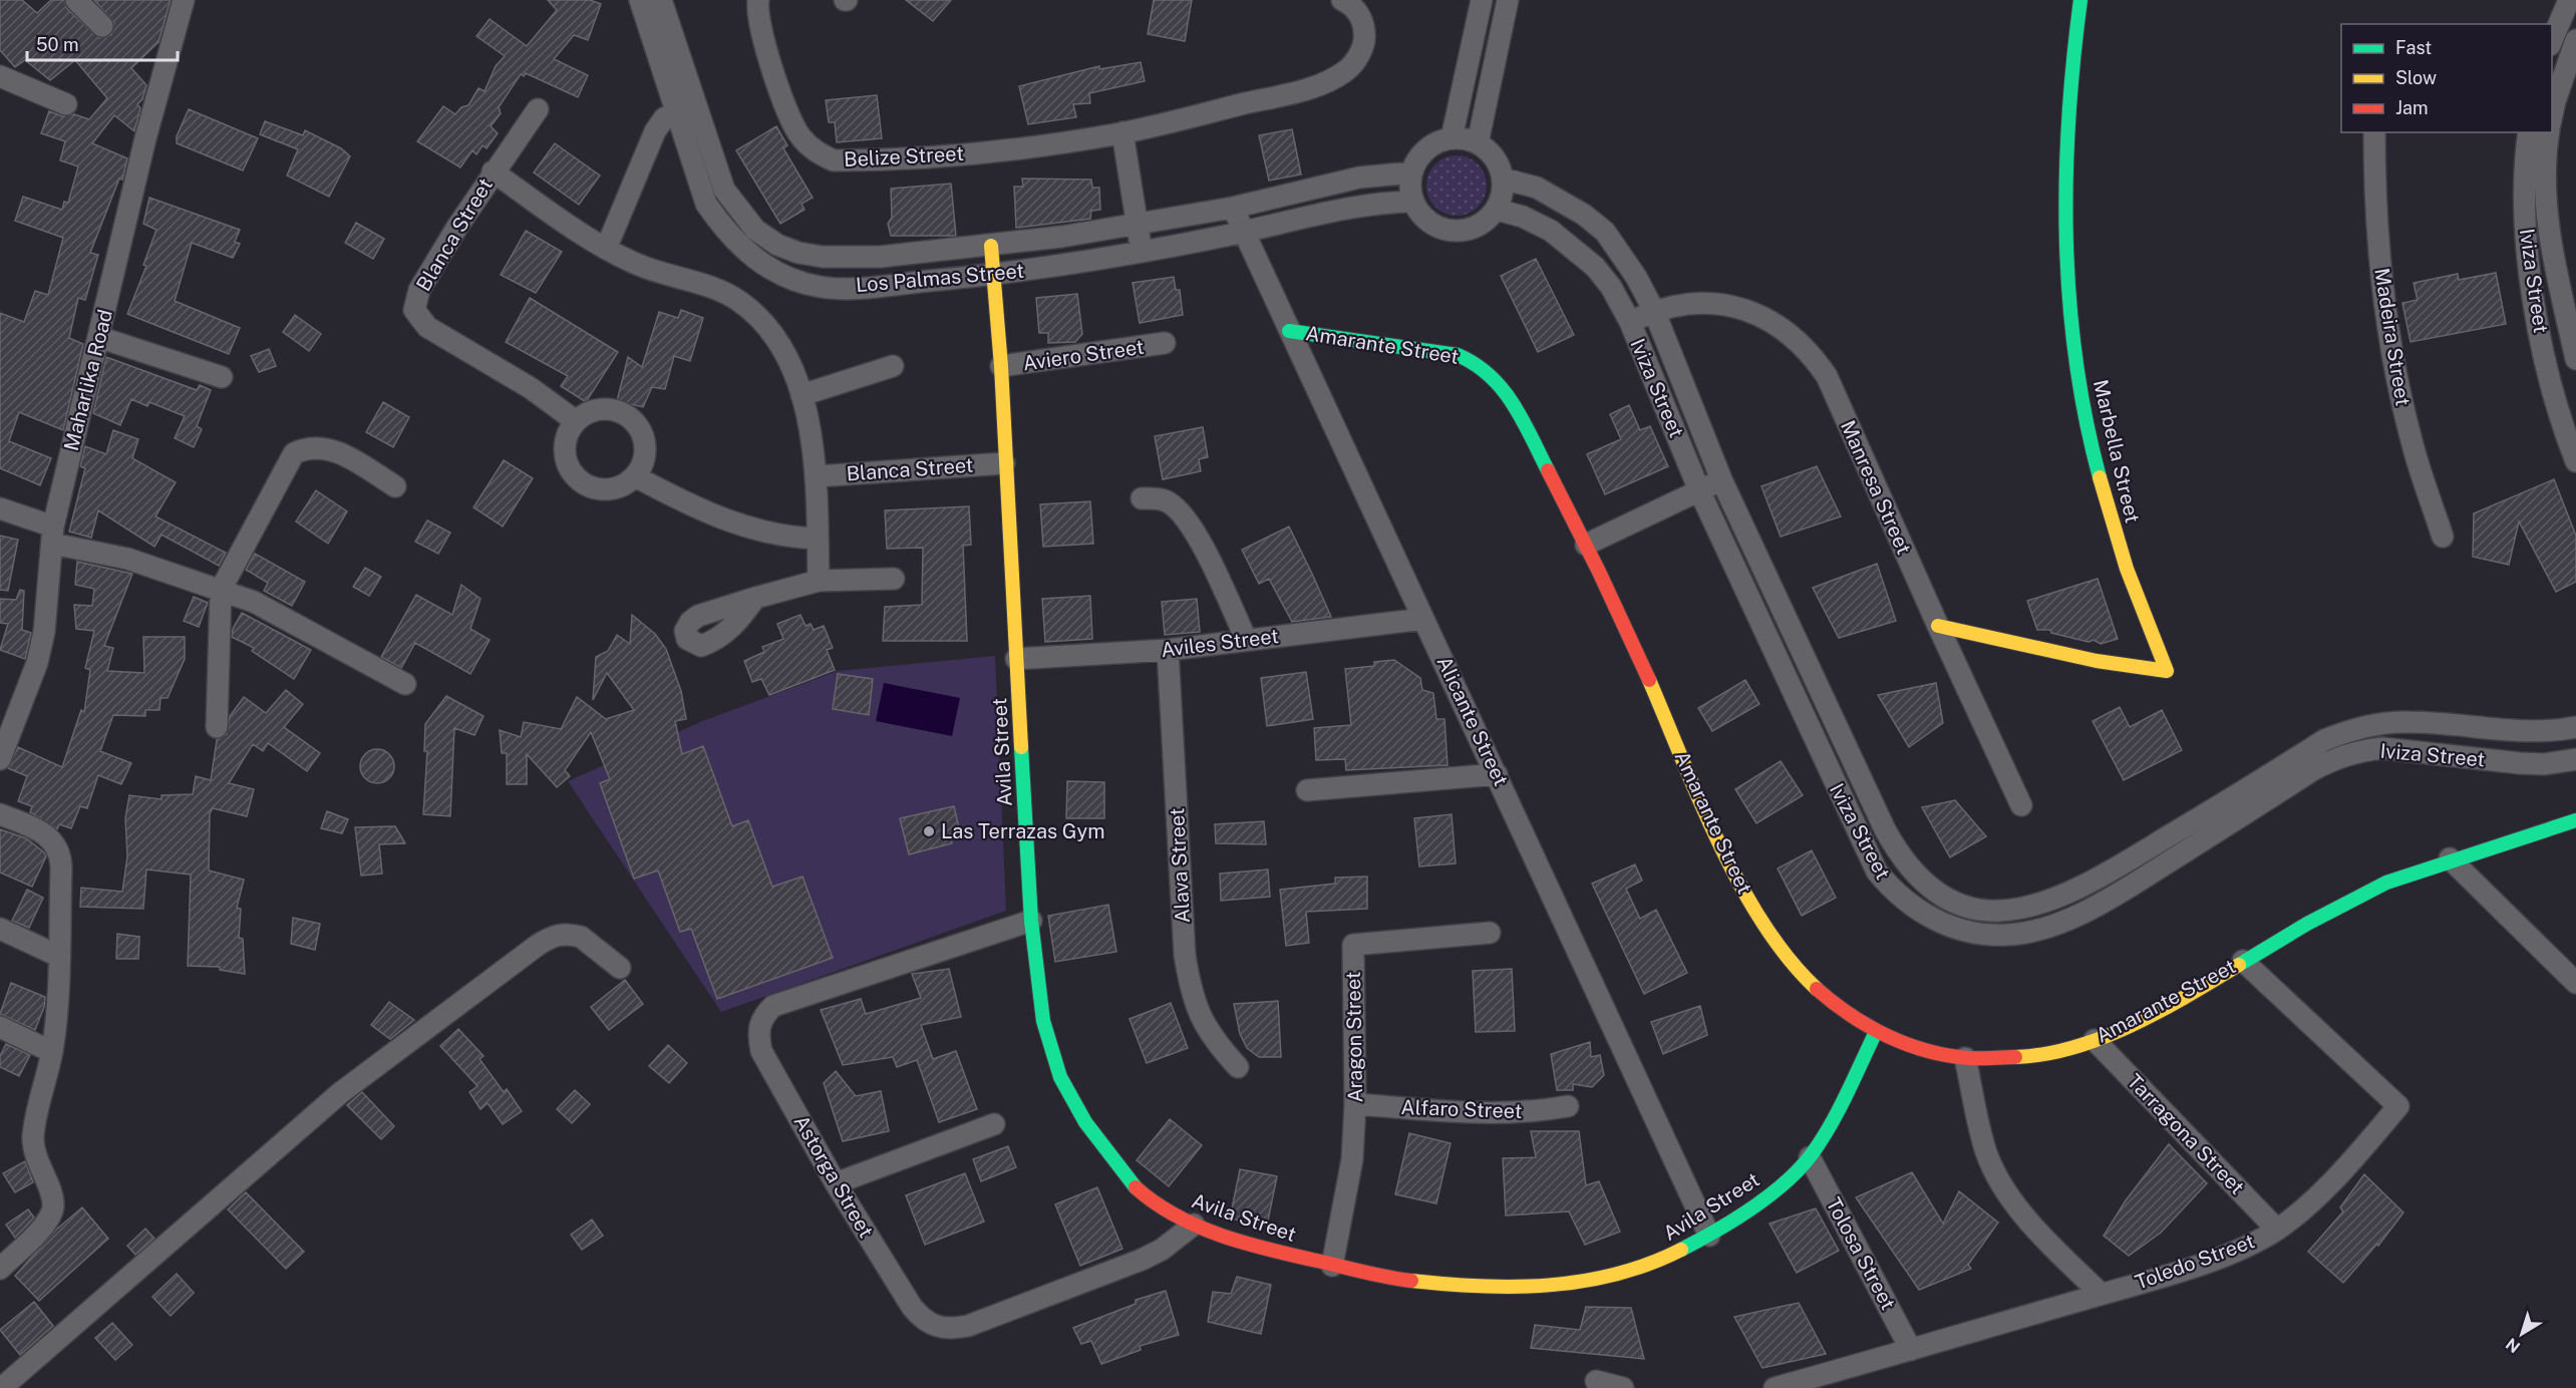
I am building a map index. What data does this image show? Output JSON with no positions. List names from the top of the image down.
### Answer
{
  "streets": {
    "street": [
      "Belize Street",
      "Blanca Street",
      "Los Palmas Street",
      "Iviza Street",
      "Madeira Street",
      "Amarante Street",
      "Aviero Street",
      "Maharlika Road",
      "Marbella Street",
      "Manresa Street",
      "Aviles Street",
      "Alicante Street",
      "Avila Street",
      "Alava Street",
      "Aragon Street",
      "Alfaro Street",
      "Tarragona Street",
      "Astorga Street",
      "Tolosa Street",
      "Toledo Street"
    ]
  },
  "crossings": [
    ["Blanca Street", "Avila Street"],
    ["Los Palmas Street", "Iviza Street"],
    ["Los Palmas Street", "Alicante Street"],
    ["Los Palmas Street", "Avila Street"],
    ["Iviza Street", "Manresa Street"],
    ["Amarante Street", "Alicante Street"],
    ["Amarante Street", "Avila Street"],
    ["Amarante Street", "Tarragona Street"],
    ["Amarante Street", "Toledo Street"],
    ["Aviero Street", "Avila Street"],
    ["Marbella Street", "Manresa Street"],
    ["Aviles Street", "Alicante Street"],
    ["Aviles Street", "Avila Street"],
    ["Aviles Street", "Alava Street"],
    ["Alicante Street", "Avila Street"],
    ["Avila Street", "Aragon Street"],
    ["Avila Street", "Astorga Street"],
    ["Avila Street", "Tolosa Street"],
    ["Aragon Street", "Alfaro Street"],
    ["Tarragona Street", "Toledo Street"],
    ["Tolosa Street", "Toledo Street"]
  ],
  "places": ["Las Terrazas Gym"],
  "legend": ["Fast", "Slow", "Jam"],
  "scale_bar": "50 m",
  "north": "bottom left"
}
